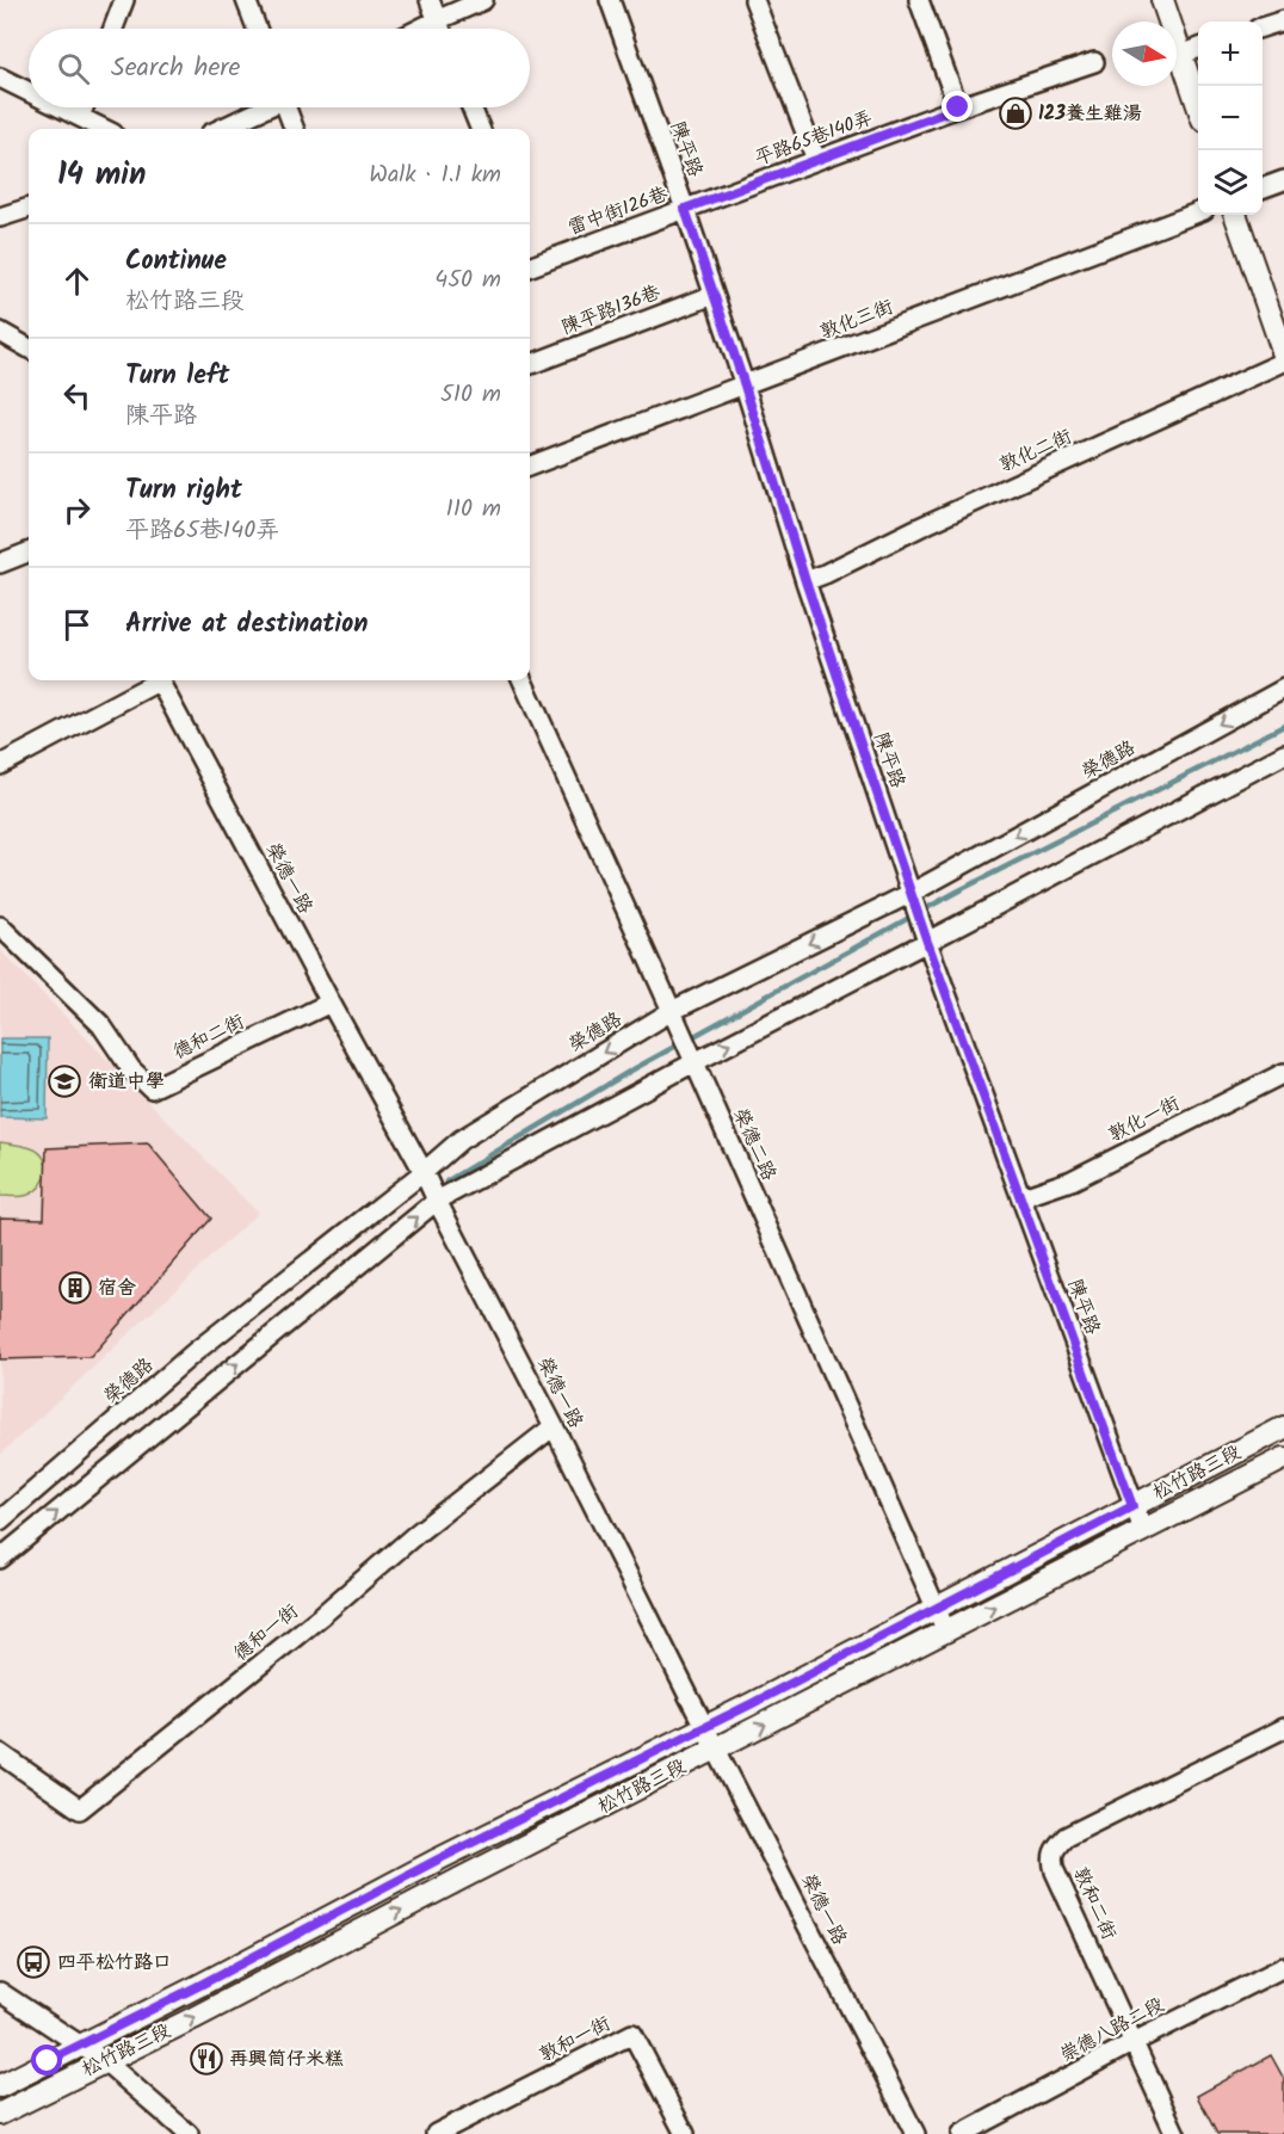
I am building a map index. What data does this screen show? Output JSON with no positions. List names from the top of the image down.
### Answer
{
  "streets": {
    "street": [
      "平路65巷140弄",
      "陳平路",
      "雷中街126巷",
      "陳平路136巷",
      "敦化三街",
      "敦化二街",
      "榮德路",
      "榮德一路",
      "德和二街",
      "敦化一街",
      "榮德二路",
      "松竹路三段",
      "德和一街",
      "敦和二街",
      "崇德八路二段",
      "敦和一街"
    ]
  },
  "crossings": [
    ["平路65巷140弄", "陳平路"],
    ["平路65巷140弄", "雷中街126巷"],
    ["陳平路", "雷中街126巷"],
    ["陳平路", "陳平路136巷"],
    ["陳平路", "敦化三街"],
    ["陳平路", "敦化二街"],
    ["陳平路", "榮德路"],
    ["陳平路", "敦化一街"],
    ["陳平路", "松竹路三段"],
    ["榮德路", "榮德一路"],
    ["榮德路", "榮德二路"],
    ["榮德一路", "德和二街"],
    ["榮德一路", "松竹路三段"],
    ["榮德一路", "德和一街"],
    ["榮德二路", "松竹路三段"],
    ["敦和二街", "崇德八路二段"]
  ],
  "places": {
    "shop": ["123養生雞湯"],
    "school or university": ["衛道中學"],
    "building": ["宿舍"],
    "bus stop": ["四平松竹路口"],
    "restaurant": ["再興筒仔米糕"]
  },
  "north": "right",
  "page": {
    "map_buttons": ["+", "−"],
    "search": "Search here",
    "heading": ["14 min", "Walk · 1.1 km"],
    "list": [
      ["Continue", "松竹路三段", "450 m"],
      ["Turn left", "陳平路", "510 m"],
      ["Turn right", "平路65巷140弄", "110 m"],
      "Arrive at destination"
    ]
  }
}
